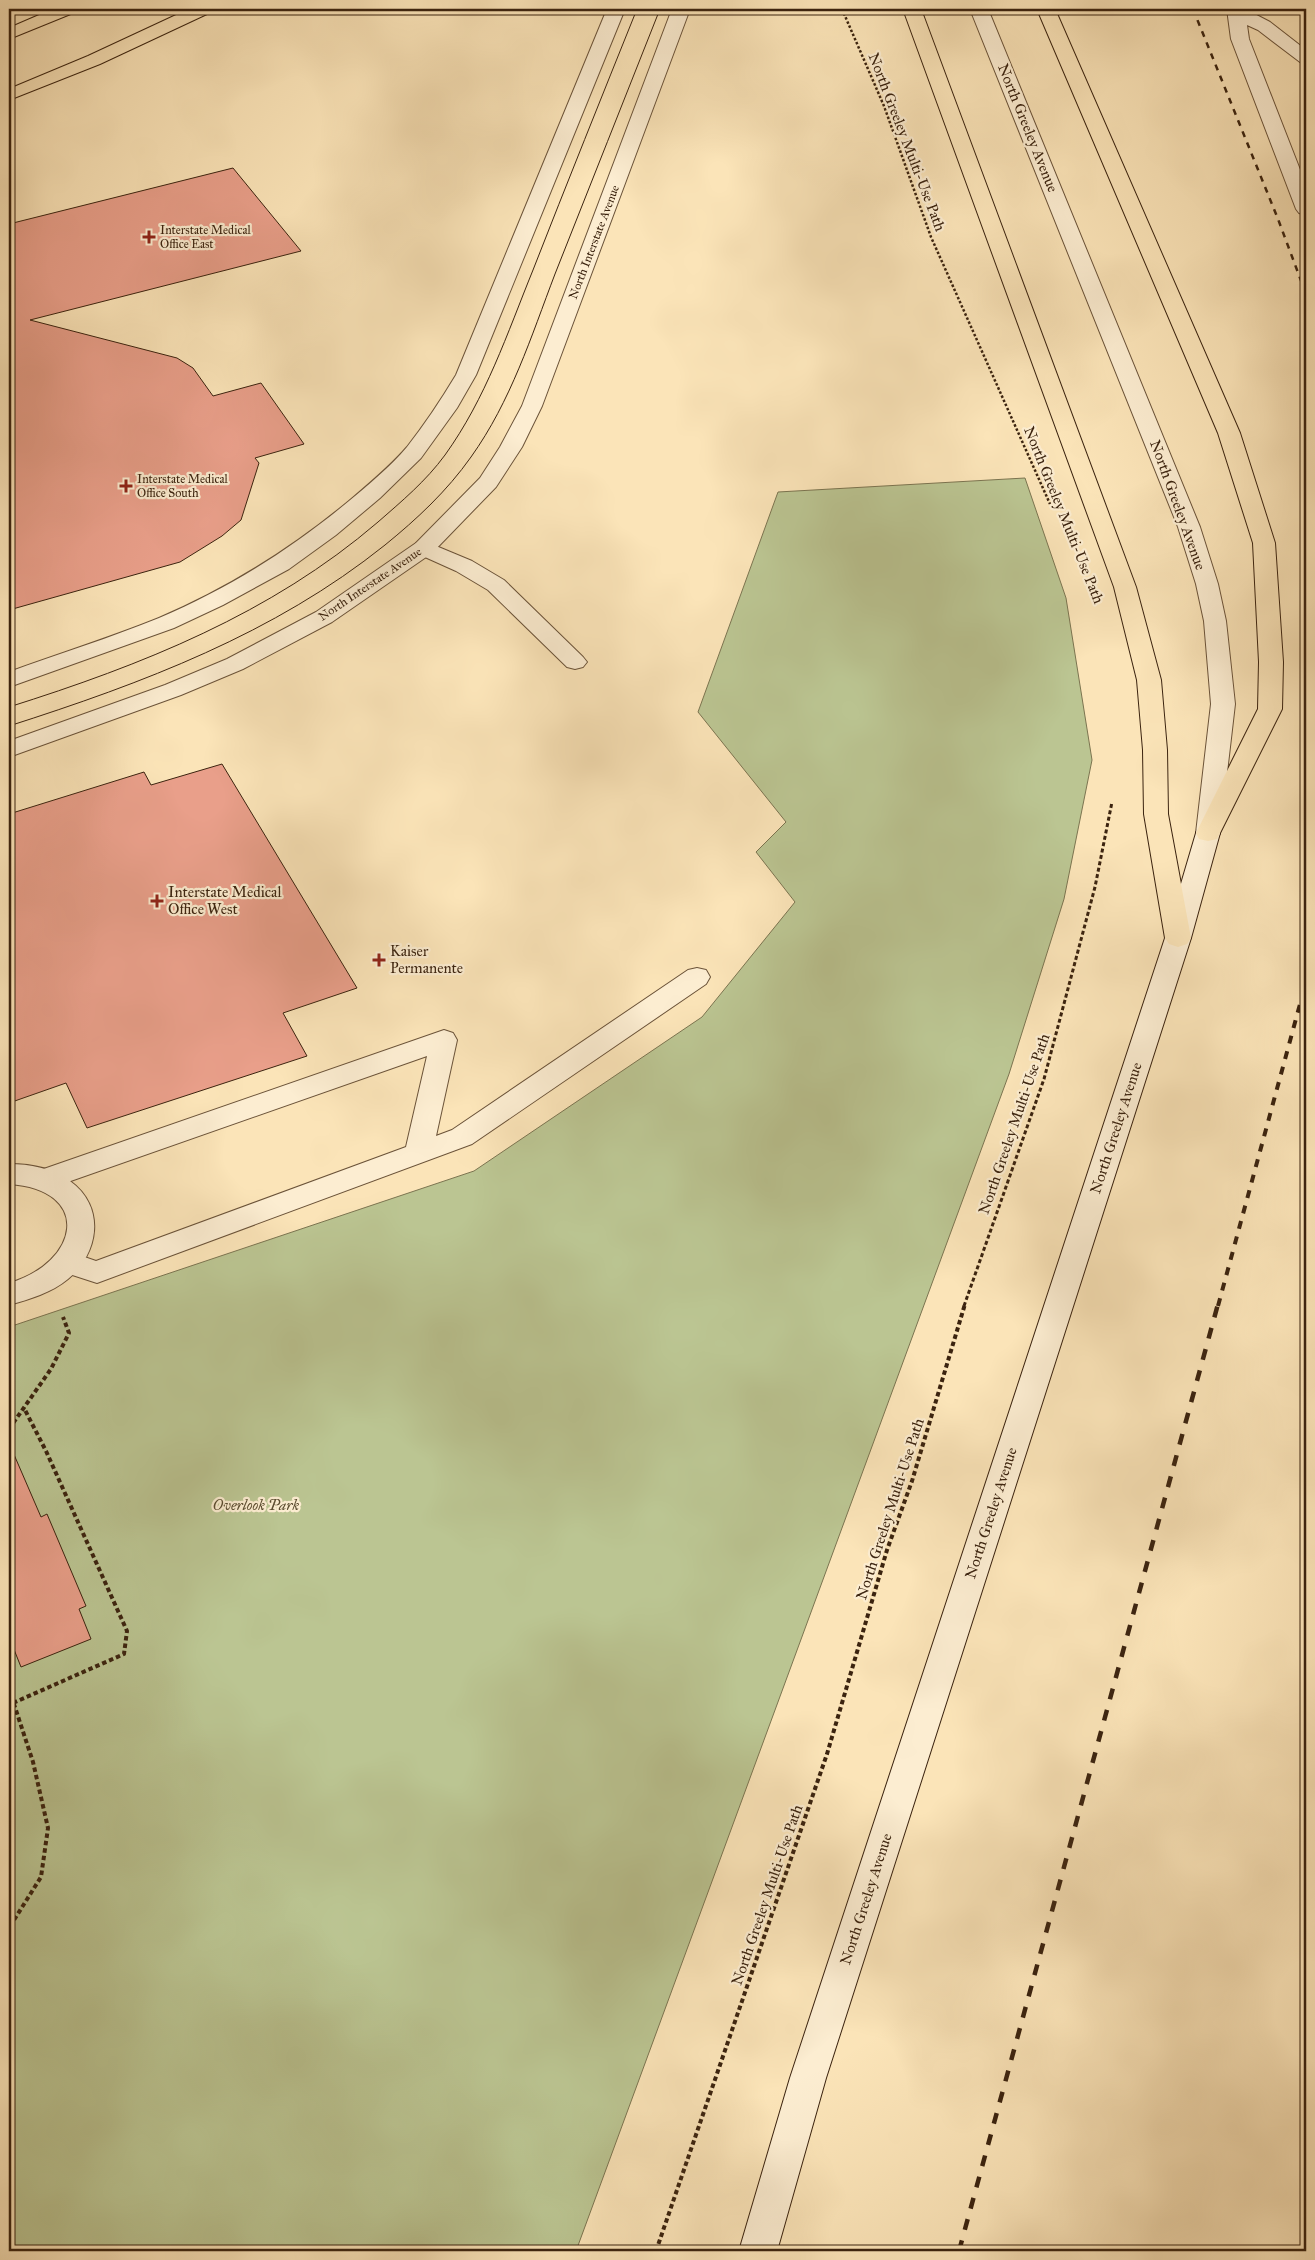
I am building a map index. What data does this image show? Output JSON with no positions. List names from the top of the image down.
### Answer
{
  "streets": {
    "street": ["North Greeley Avenue", "North Interstate Avenue"],
    "path": ["North Greeley Multi-Use Path"]
  },
  "parks": ["Overlook Park"],
  "places": {
    "health": [
      "Interstate Medical Office East",
      "Interstate Medical Office South",
      "Interstate Medical Office West",
      "Kaiser Permanente"
    ]
  }
}
